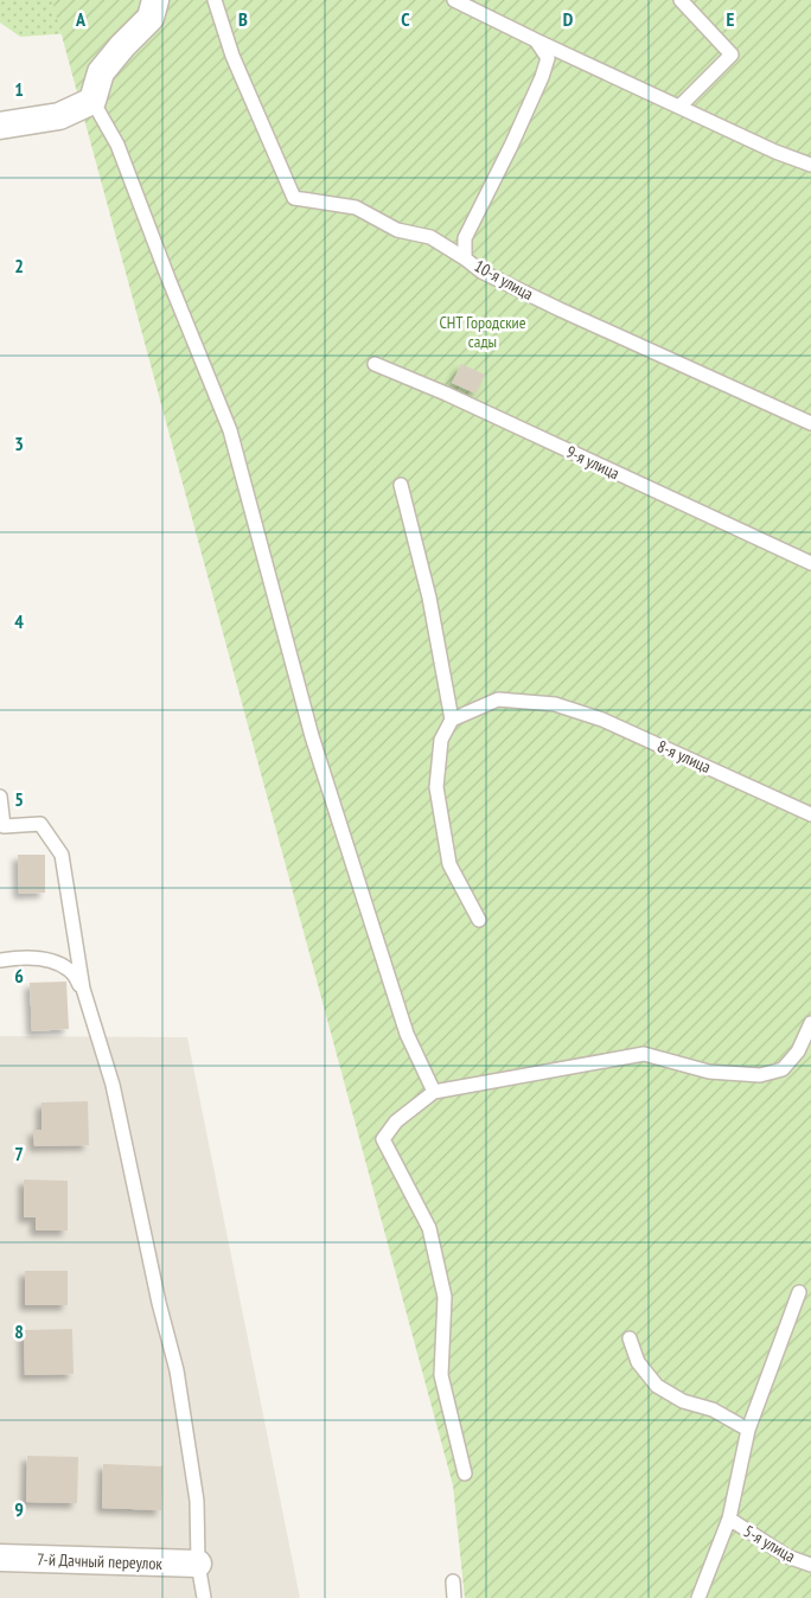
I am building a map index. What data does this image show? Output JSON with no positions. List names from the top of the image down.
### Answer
{
  "streets": {
    "street": ["7-й Дачный переулок"],
    "lane": [
      "10-я улица",
      "9-я улица",
      "8-я улица",
      "5-я улица"
    ]
  },
  "parks": ["СНТ Городские сады"],
  "grid": {
    "columns": [
      "A",
      "B",
      "C",
      "D",
      "E"
    ],
    "rows": [
      "1",
      "2",
      "3",
      "4",
      "5",
      "6",
      "7",
      "8",
      "9"
    ]
  }
}
